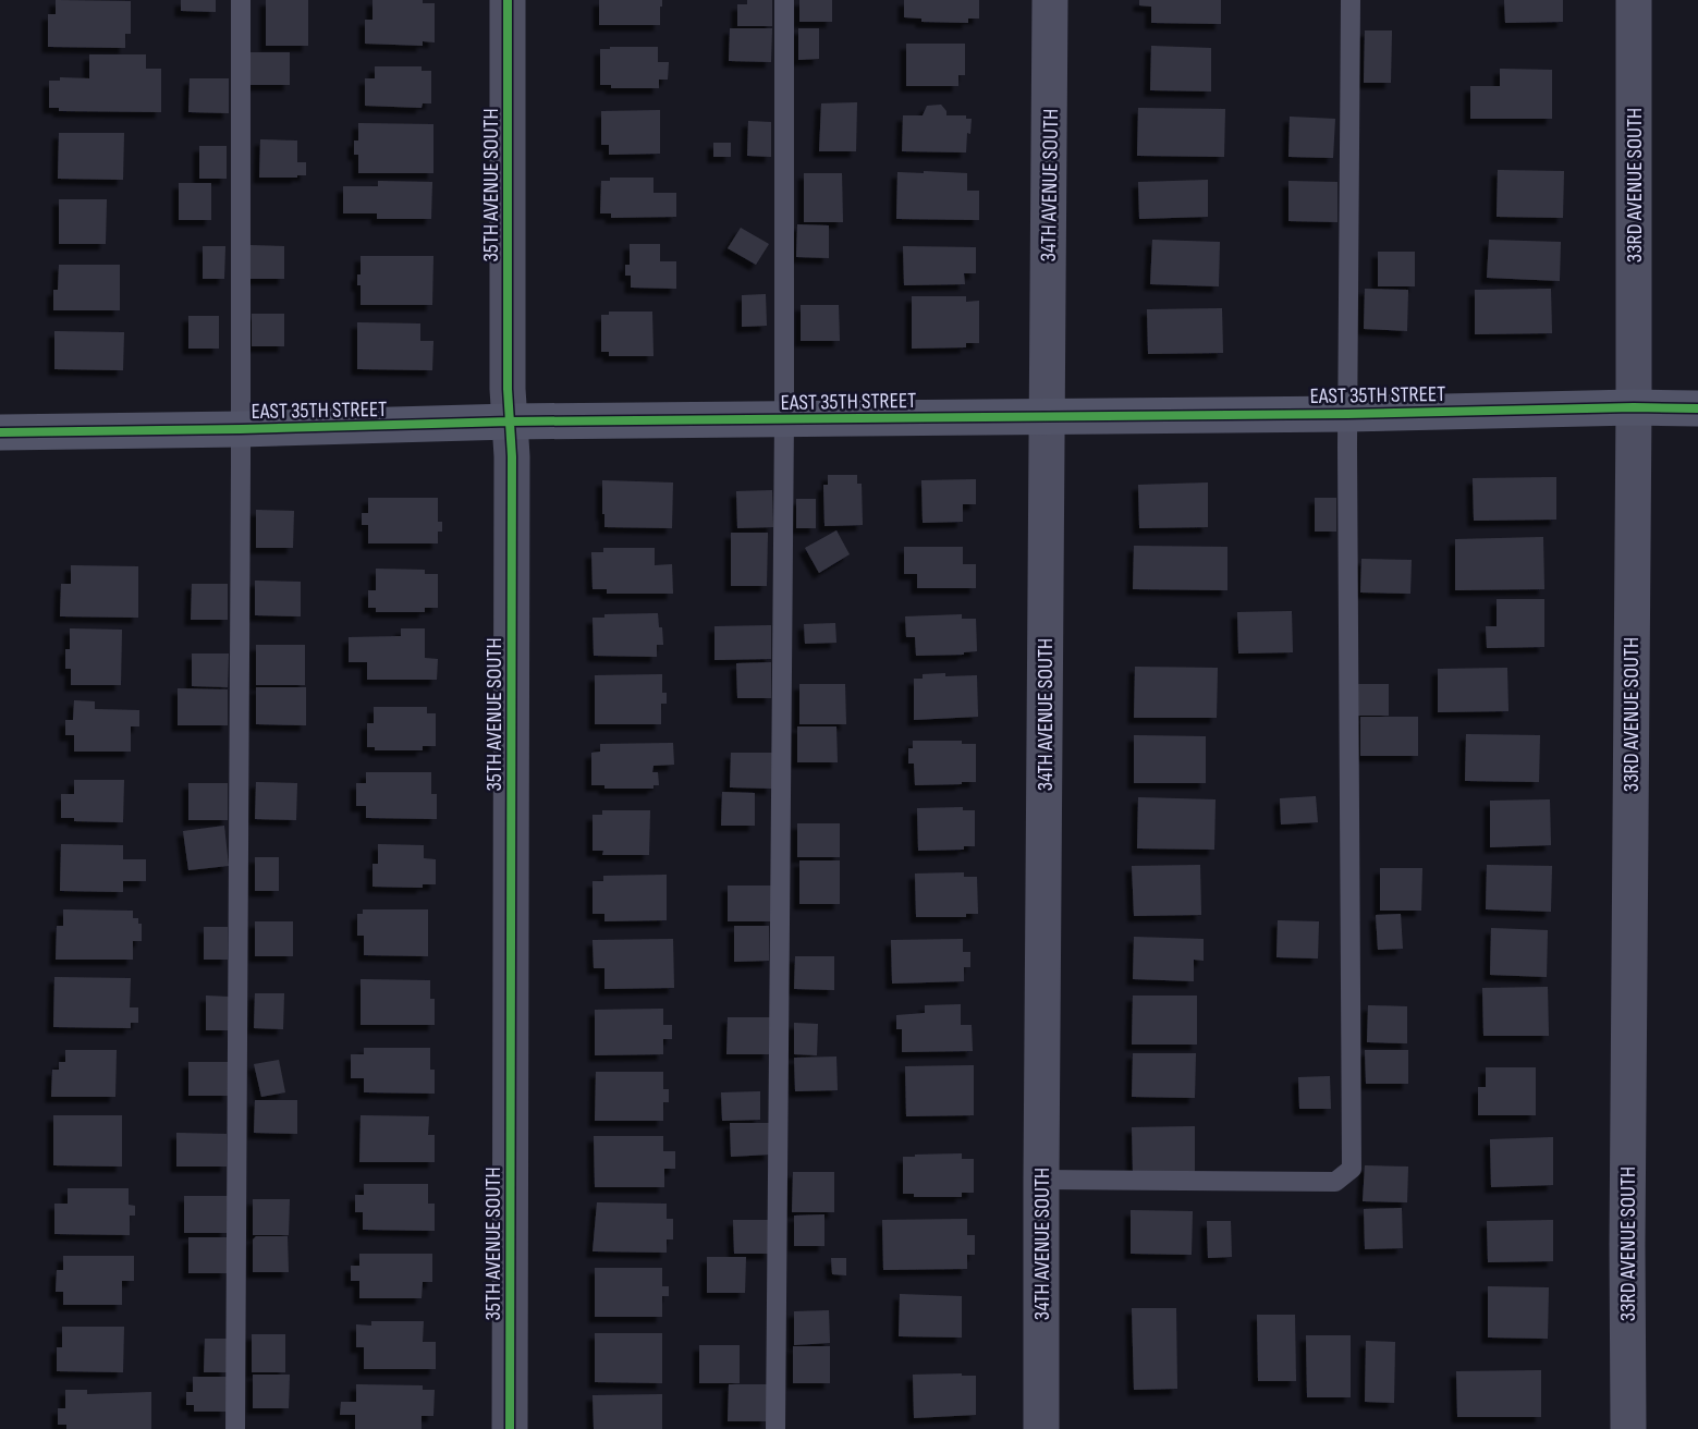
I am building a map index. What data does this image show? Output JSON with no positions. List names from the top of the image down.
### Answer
{
  "streets": {
    "street": [
      "35TH AVENUE SOUTH",
      "34TH AVENUE SOUTH",
      "33RD AVENUE SOUTH",
      "EAST 35TH STREET"
    ]
  },
  "crossings": [
    ["35TH AVENUE SOUTH", "EAST 35TH STREET"],
    ["34TH AVENUE SOUTH", "EAST 35TH STREET"],
    ["33RD AVENUE SOUTH", "EAST 35TH STREET"]
  ]
}
